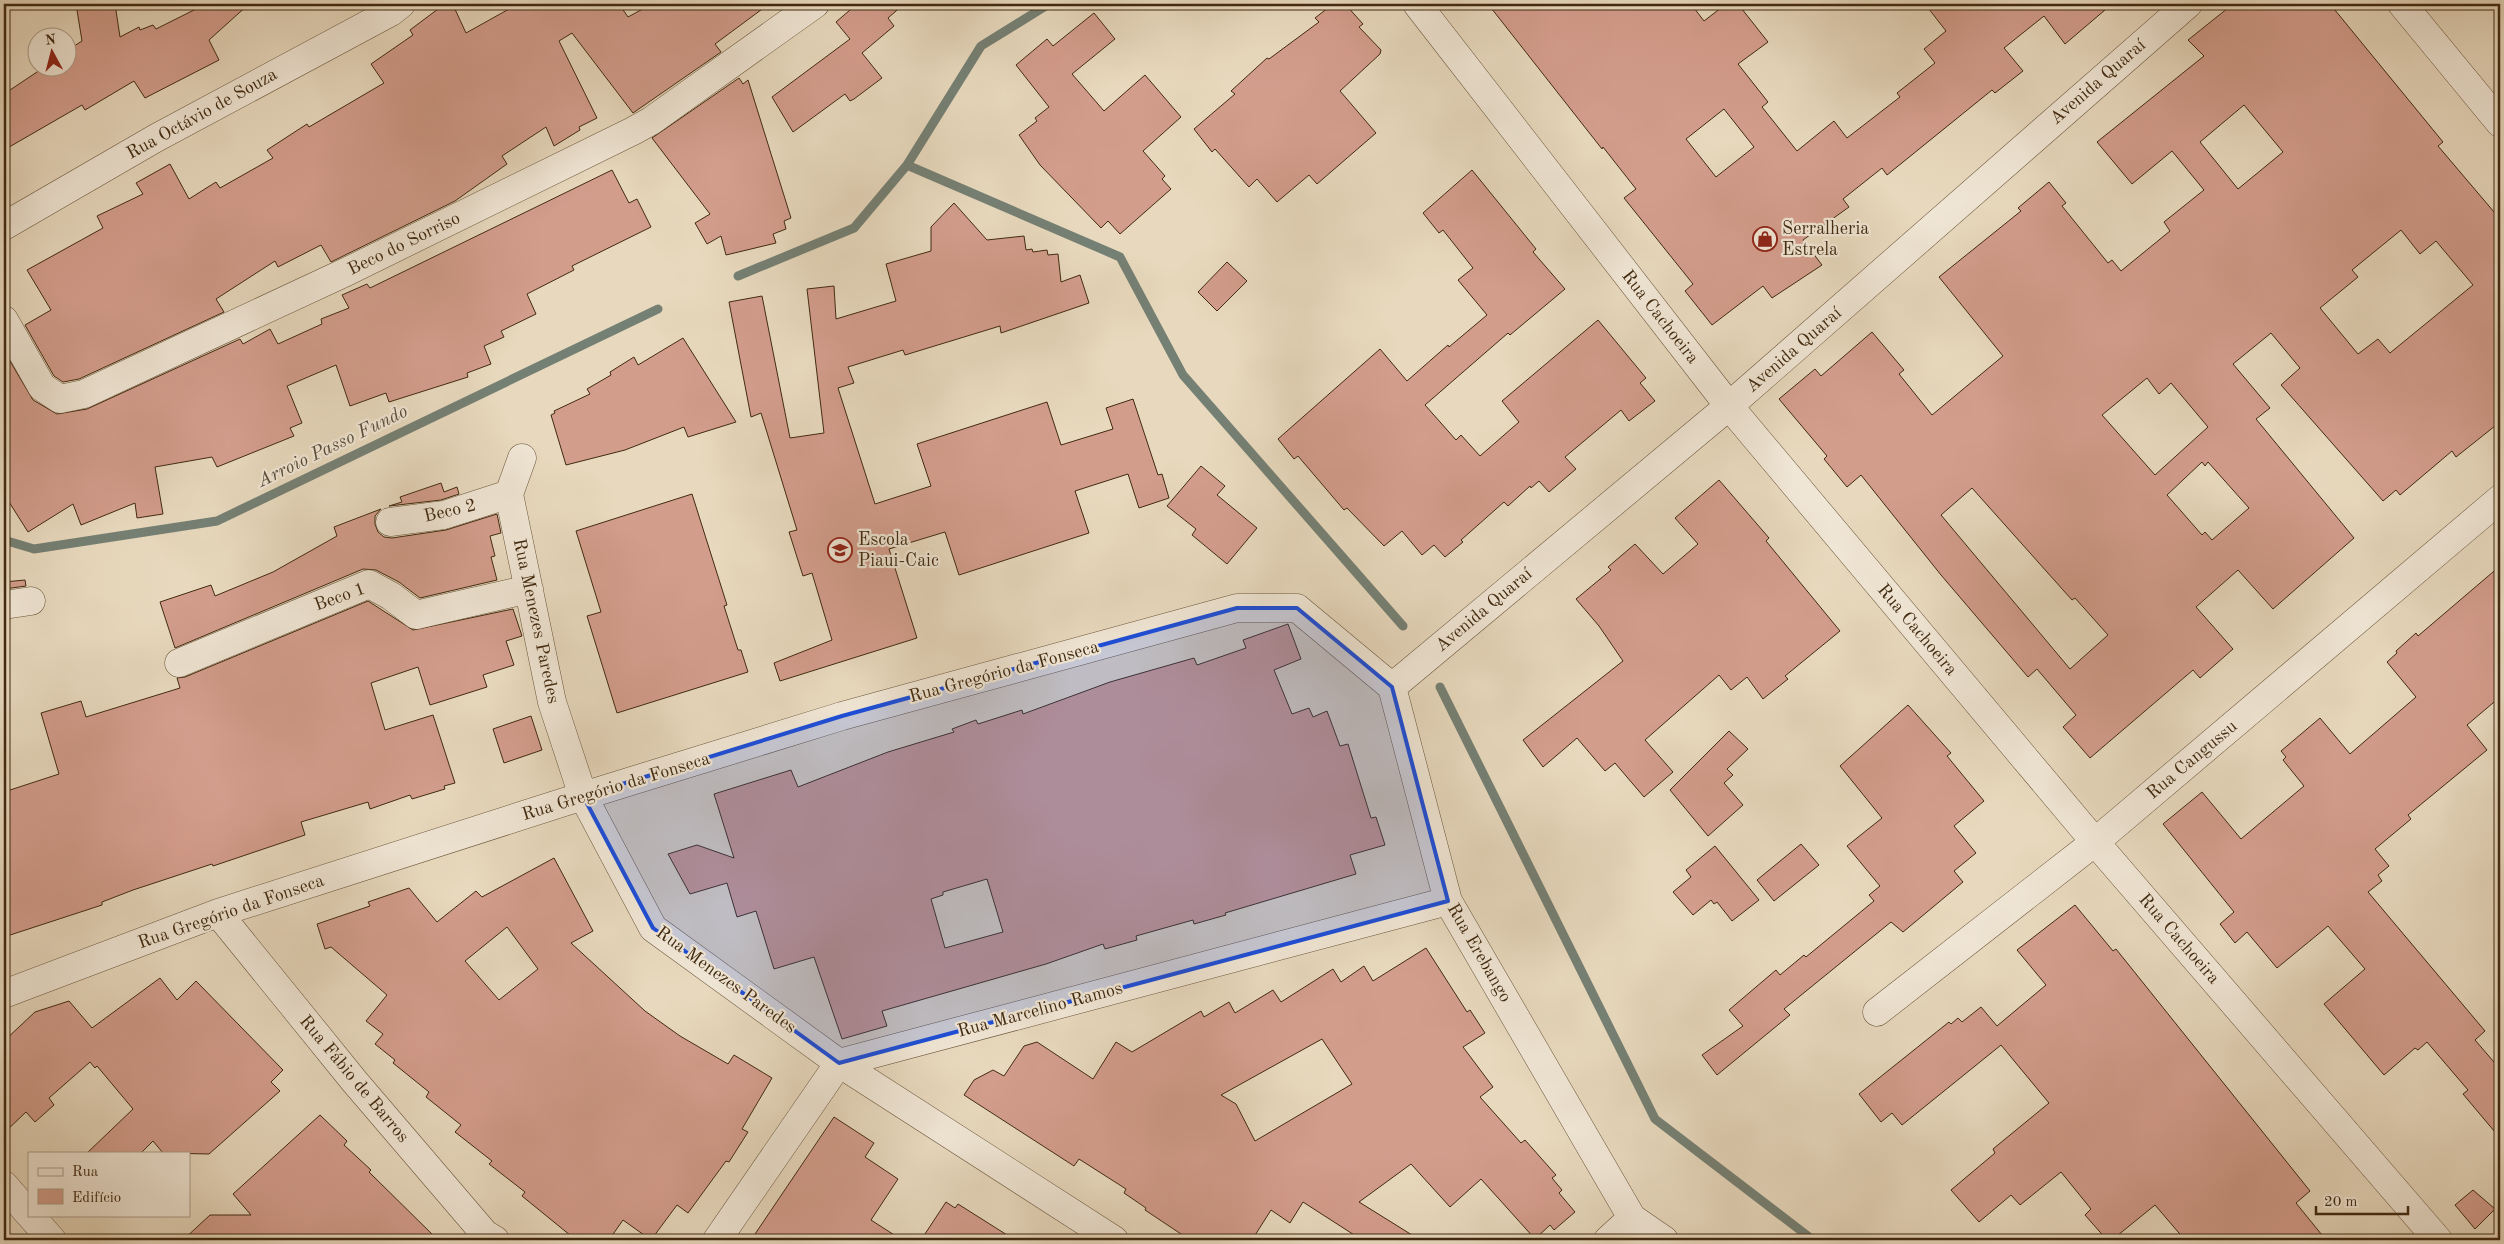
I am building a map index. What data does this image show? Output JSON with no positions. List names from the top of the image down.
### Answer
{
  "streets": {
    "street": [
      "Avenida Quaraí",
      "Rua Octávio de Souza",
      "Beco do Sorriso",
      "Rua Cachoeira",
      "Beco 2",
      "Beco 1",
      "Rua Menezes Paredes",
      "Rua Gregório da Fonseca",
      "Rua Cangussu",
      "Rua Erebango",
      "Rua Marcelino Ramos",
      "Rua Fábio de Barros"
    ]
  },
  "crossings": [
    ["Avenida Quaraí", "Rua Cachoeira"],
    ["Avenida Quaraí", "Rua Gregório da Fonseca"],
    ["Avenida Quaraí", "Rua Erebango"],
    ["Rua Cachoeira", "Rua Cangussu"],
    ["Beco 2", "Rua Menezes Paredes"],
    ["Beco 1", "Rua Menezes Paredes"],
    ["Rua Menezes Paredes", "Rua Gregório da Fonseca"],
    ["Rua Menezes Paredes", "Rua Marcelino Ramos"],
    ["Rua Gregório da Fonseca", "Rua Erebango"],
    ["Rua Gregório da Fonseca", "Rua Fábio de Barros"],
    ["Rua Erebango", "Rua Marcelino Ramos"]
  ],
  "water": ["Arroio Passo Fundo"],
  "places": {
    "shop": ["Serralheria Estrela"],
    "school or university": ["Escola Piaui-Caic"]
  },
  "legend": ["Rua", "Edifício"],
  "scale_bar": "20 m",
  "north": "top"
}
